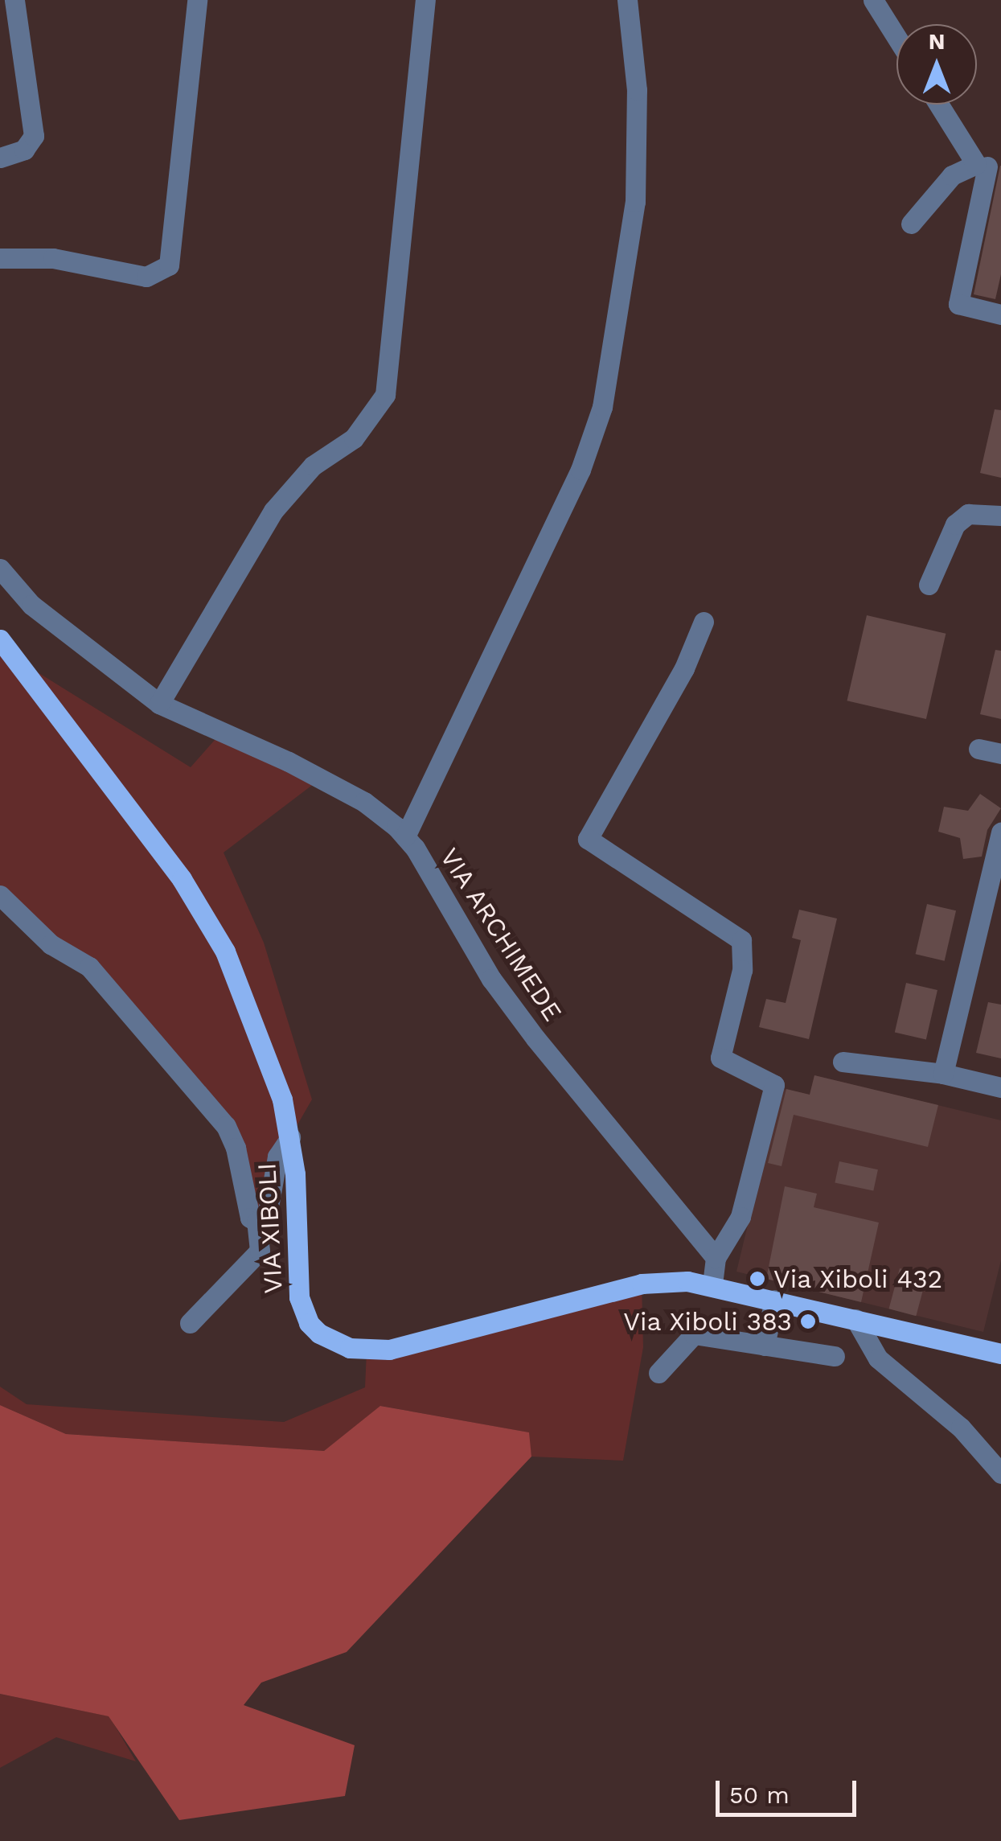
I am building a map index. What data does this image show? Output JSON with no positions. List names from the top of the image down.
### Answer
{
  "streets": {
    "main road": ["VIA XIBOLI"],
    "street": ["VIA ARCHIMEDE"]
  },
  "places": ["Via Xiboli 432", "Via Xiboli 383"],
  "scale_bar": "50 m",
  "north": "top"
}
